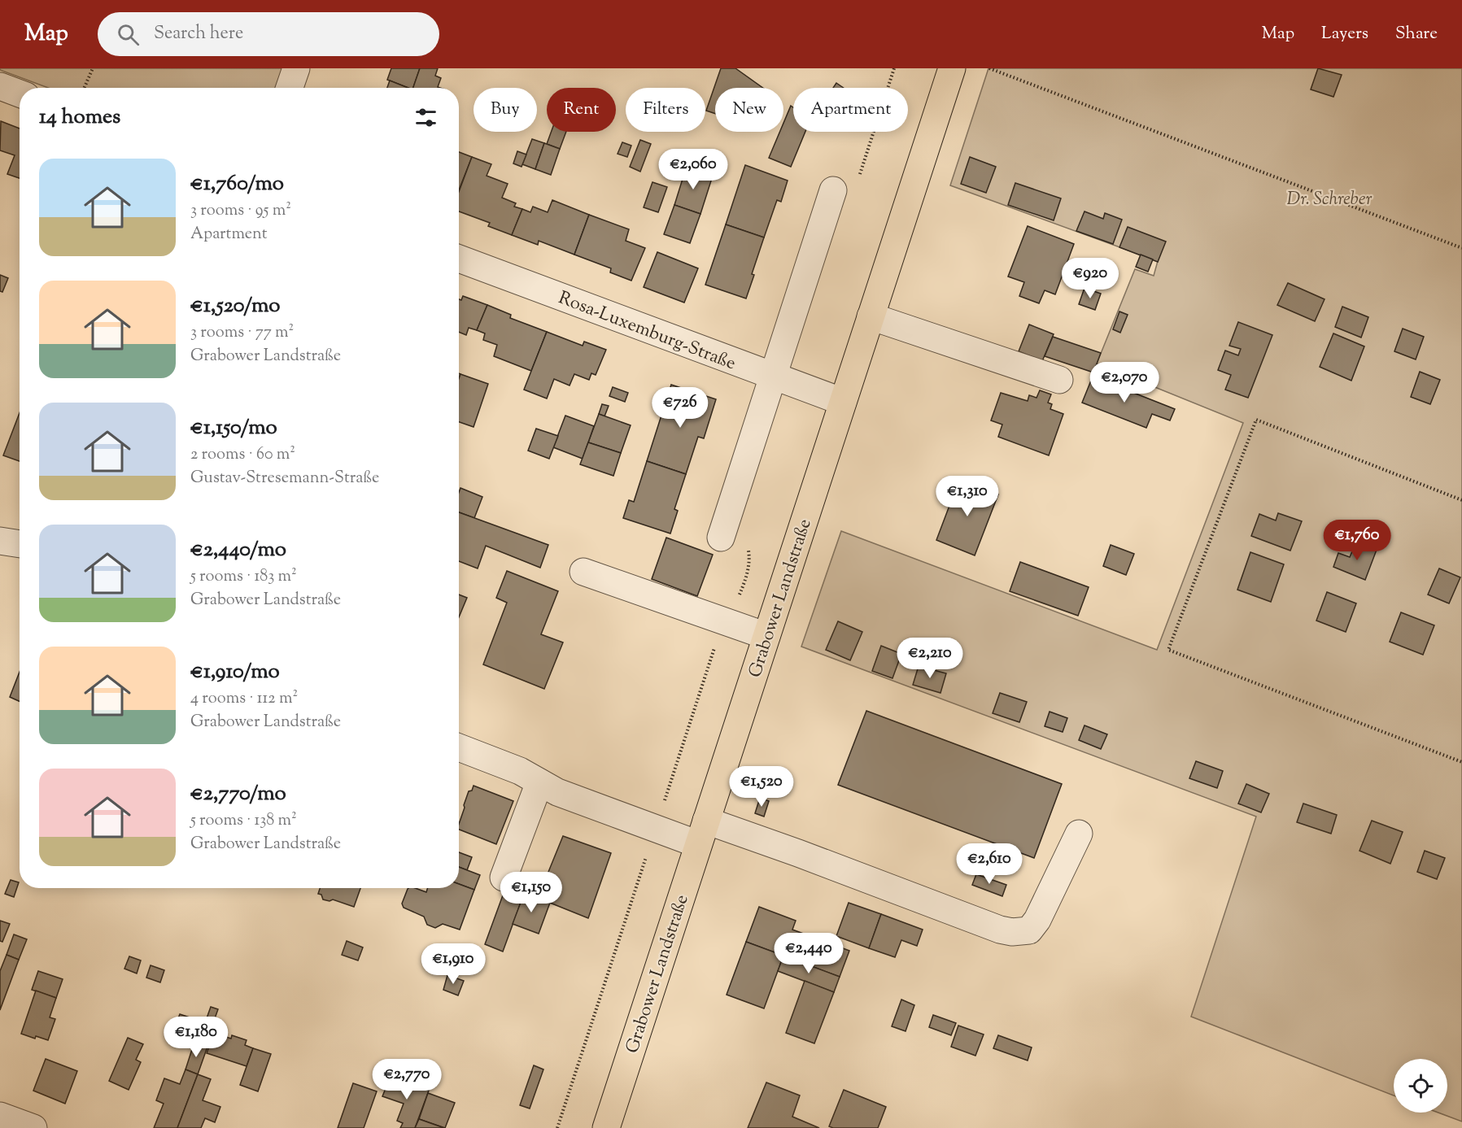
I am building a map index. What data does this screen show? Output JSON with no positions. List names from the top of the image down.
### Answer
{
  "streets": {
    "main road": ["Grabower Landstraße"],
    "street": ["Rosa-Luxemburg-Straße"]
  },
  "crossings": [
    ["Rosa-Luxemburg-Straße", "Grabower Landstraße"]
  ],
  "parks": ["Dr. Schreber"],
  "page": {
    "header": "Map",
    "search": "Search here",
    "nav": ["Map", "Layers", "Share"],
    "chip": [
      "Buy",
      "Rent",
      "Filters",
      "New",
      "Apartment"
    ],
    "heading": "14 homes",
    "list": [
      {
        "name": "€1,760/mo",
        "note": "3 rooms · 95 m² · Apartment"
      },
      {
        "name": "€1,520/mo",
        "note": "3 rooms · 77 m² · Grabower Landstraße"
      },
      {
        "name": "€1,150/mo",
        "note": "2 rooms · 60 m² · Gustav-Stresemann-Straße"
      },
      {
        "name": "€2,440/mo",
        "note": "5 rooms · 183 m² · Grabower Landstraße"
      },
      {
        "name": "€1,910/mo",
        "note": "4 rooms · 112 m² · Grabower Landstraße"
      },
      {
        "name": "€2,770/mo",
        "note": "5 rooms · 138 m² · Grabower Landstraße"
      }
    ],
    "price": [
      "€2,060",
      "€920",
      "€2,070",
      "€726",
      "€1,310",
      "€1,760",
      "€2,210",
      "€1,520",
      "€2,610",
      "€1,150",
      "€2,440",
      "€1,910",
      "€1,180",
      "€2,770"
    ]
  }
}
